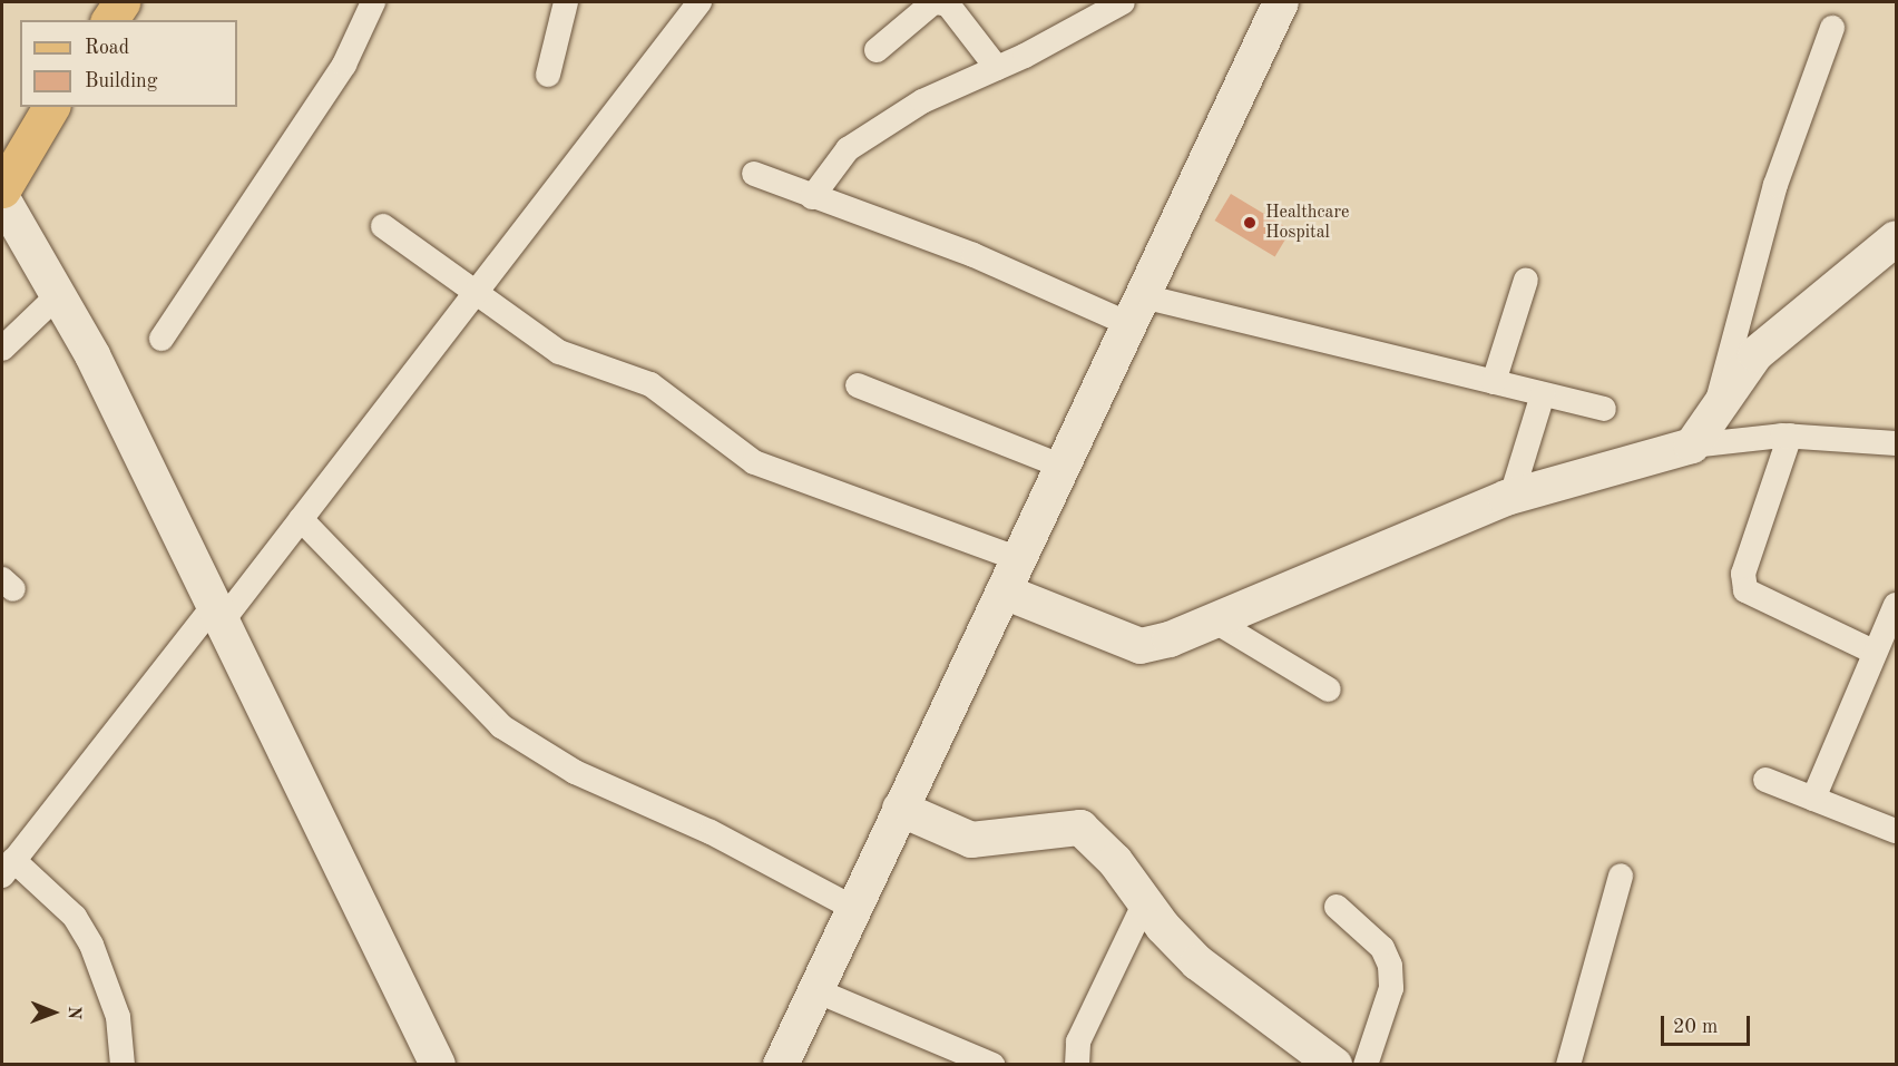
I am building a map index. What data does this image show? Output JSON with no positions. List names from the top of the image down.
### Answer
{
  "places": ["Healthcare Hospital"],
  "legend": ["Road", "Building"],
  "scale_bar": "20 m",
  "north": "right"
}
